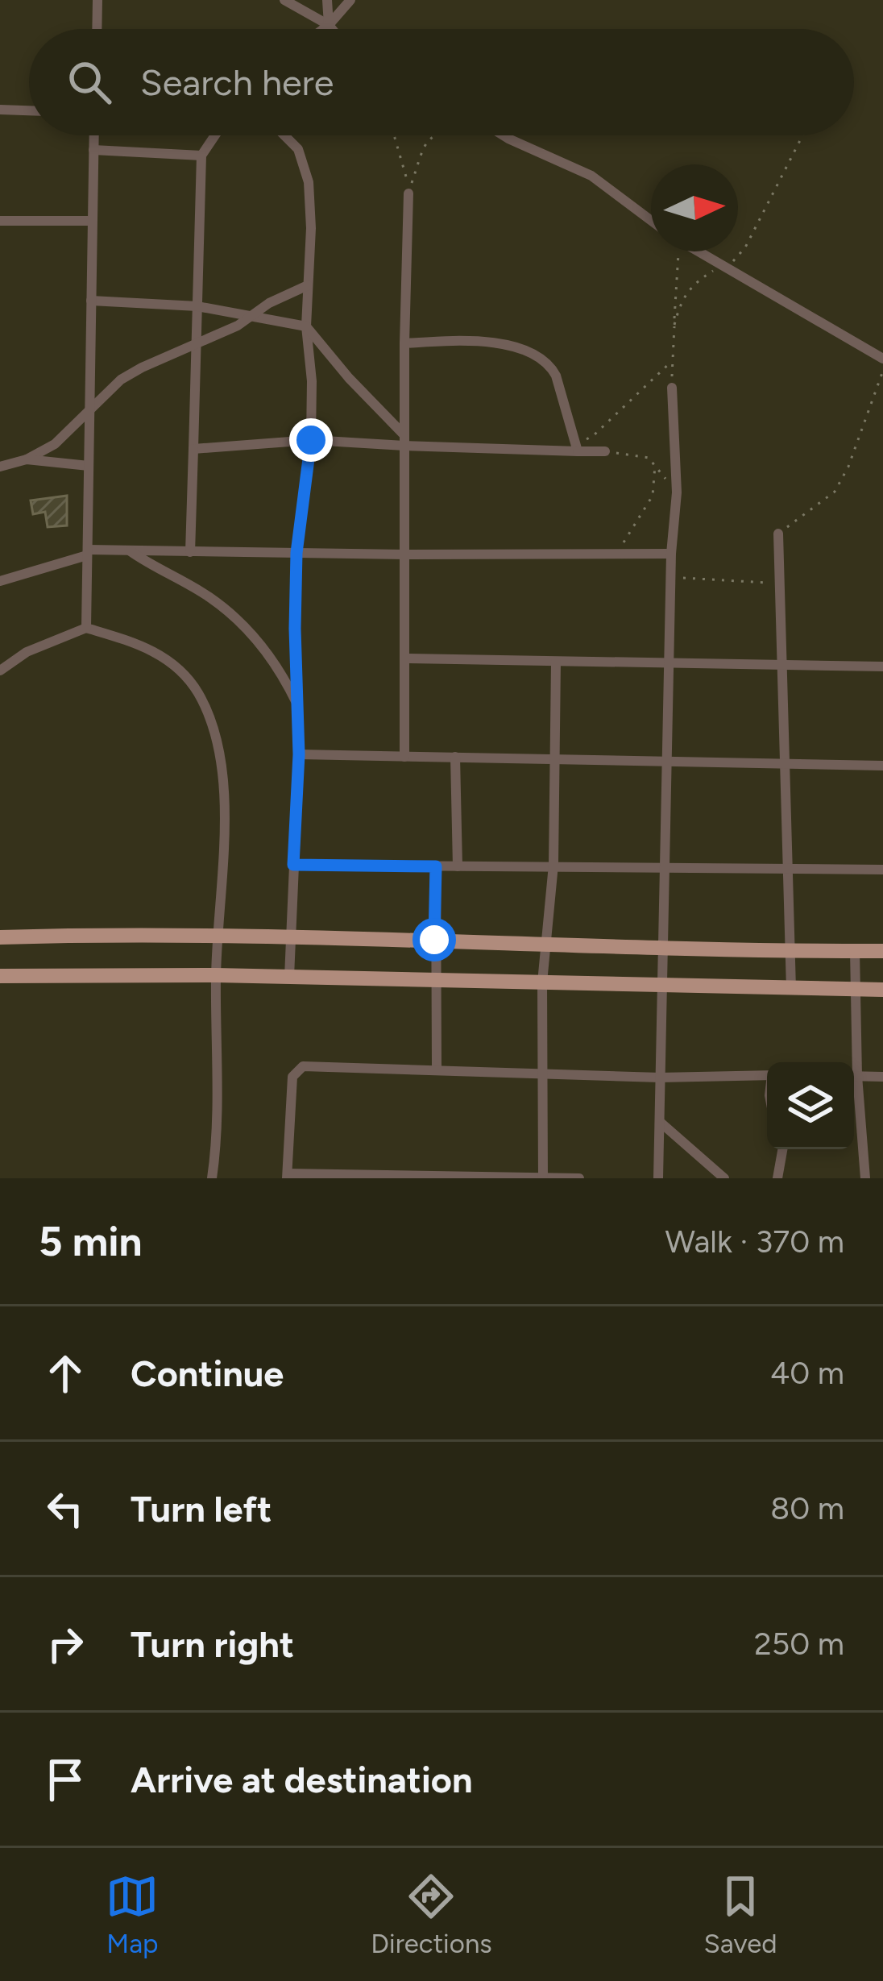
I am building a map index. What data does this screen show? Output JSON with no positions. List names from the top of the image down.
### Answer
{
  "north": "right",
  "page": {
    "search": "Search here",
    "heading": ["5 min", "Walk · 370 m"],
    "list": [
      ["Continue", "40 m"],
      ["Turn left", "80 m"],
      ["Turn right", "250 m"],
      "Arrive at destination"
    ],
    "nav": ["Map", "Directions", "Saved"]
  }
}
